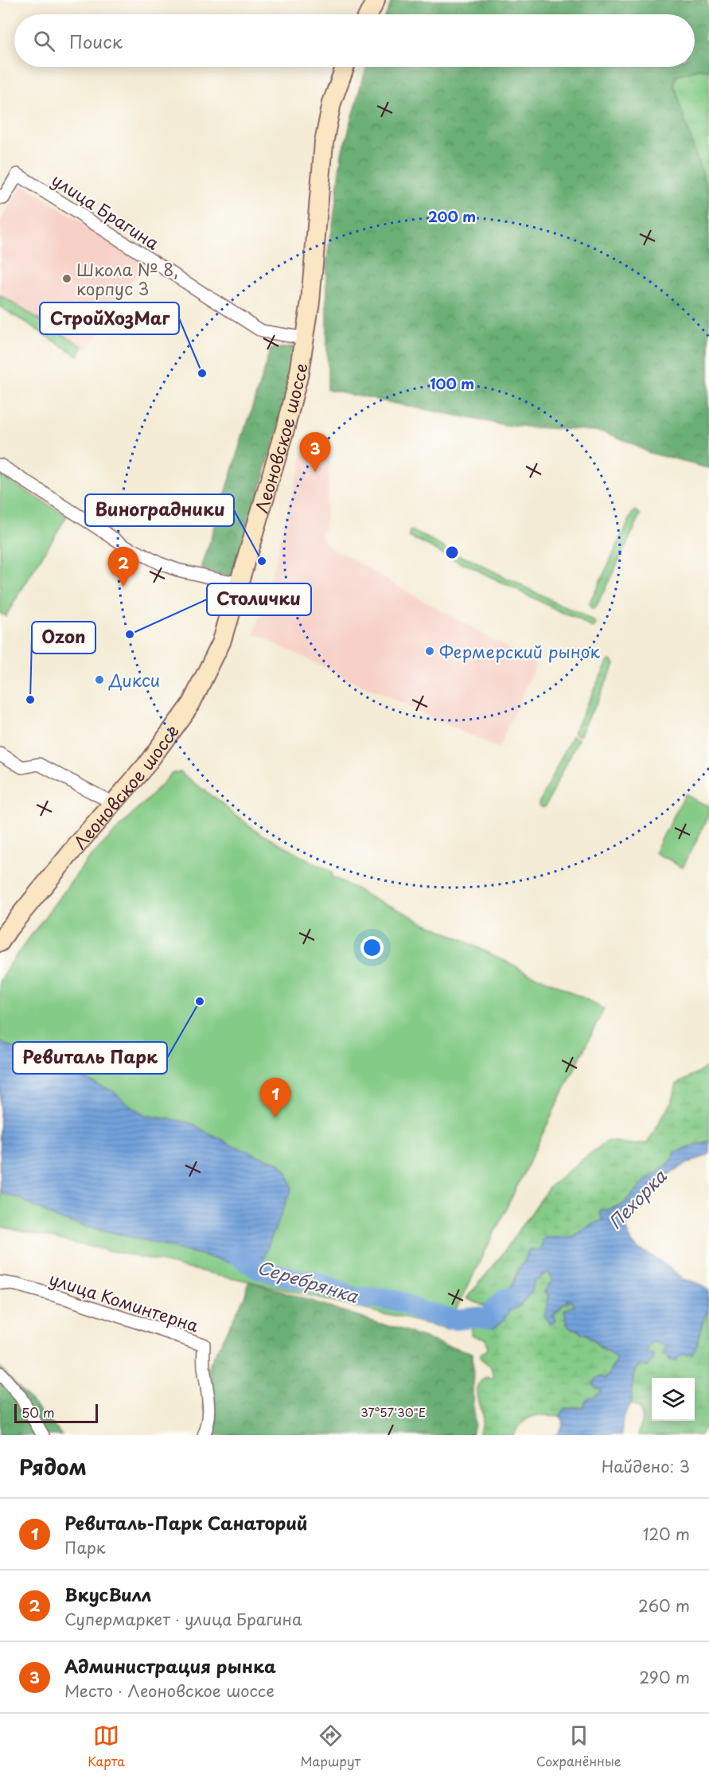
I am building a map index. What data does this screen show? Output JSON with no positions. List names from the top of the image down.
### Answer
{
  "streets": {
    "main road": ["Леоновское шоссе"],
    "street": ["улица Брагина", "улица Коминтерна"]
  },
  "crossings": [
    ["улица Брагина", "Леоновское шоссе"]
  ],
  "water": ["Пехорка", "Серебрянка"],
  "places": [
    "Школа № 8, корпус 3",
    "СтройХозМаг",
    "Виноградники",
    "Столички",
    "Фермерский рынок",
    "Дикси",
    "Ozon",
    "Ревиталь Парк"
  ],
  "scale_bar": "50 m",
  "page": {
    "search": "Поиск",
    "pins": ["3", "2", "1"],
    "scale": "50 m",
    "heading": ["Рядом", "Найдено: 3"],
    "list": [
      {
        "mark": "1",
        "name": "Ревиталь-Парк Санаторий",
        "note": "Парк",
        "value": "120 m"
      },
      {
        "mark": "2",
        "name": "ВкусВилл",
        "note": "Супермаркет · улица Брагина",
        "value": "260 m"
      },
      {
        "mark": "3",
        "name": "Администрация рынка",
        "note": "Место · Леоновское шоссе",
        "value": "290 m"
      }
    ],
    "nav": ["Карта", "Маршрут", "Сохранённые"]
  },
  "coordinates": ["37°57'30\"E"],
  "rings": ["200 m", "100 m"]
}
